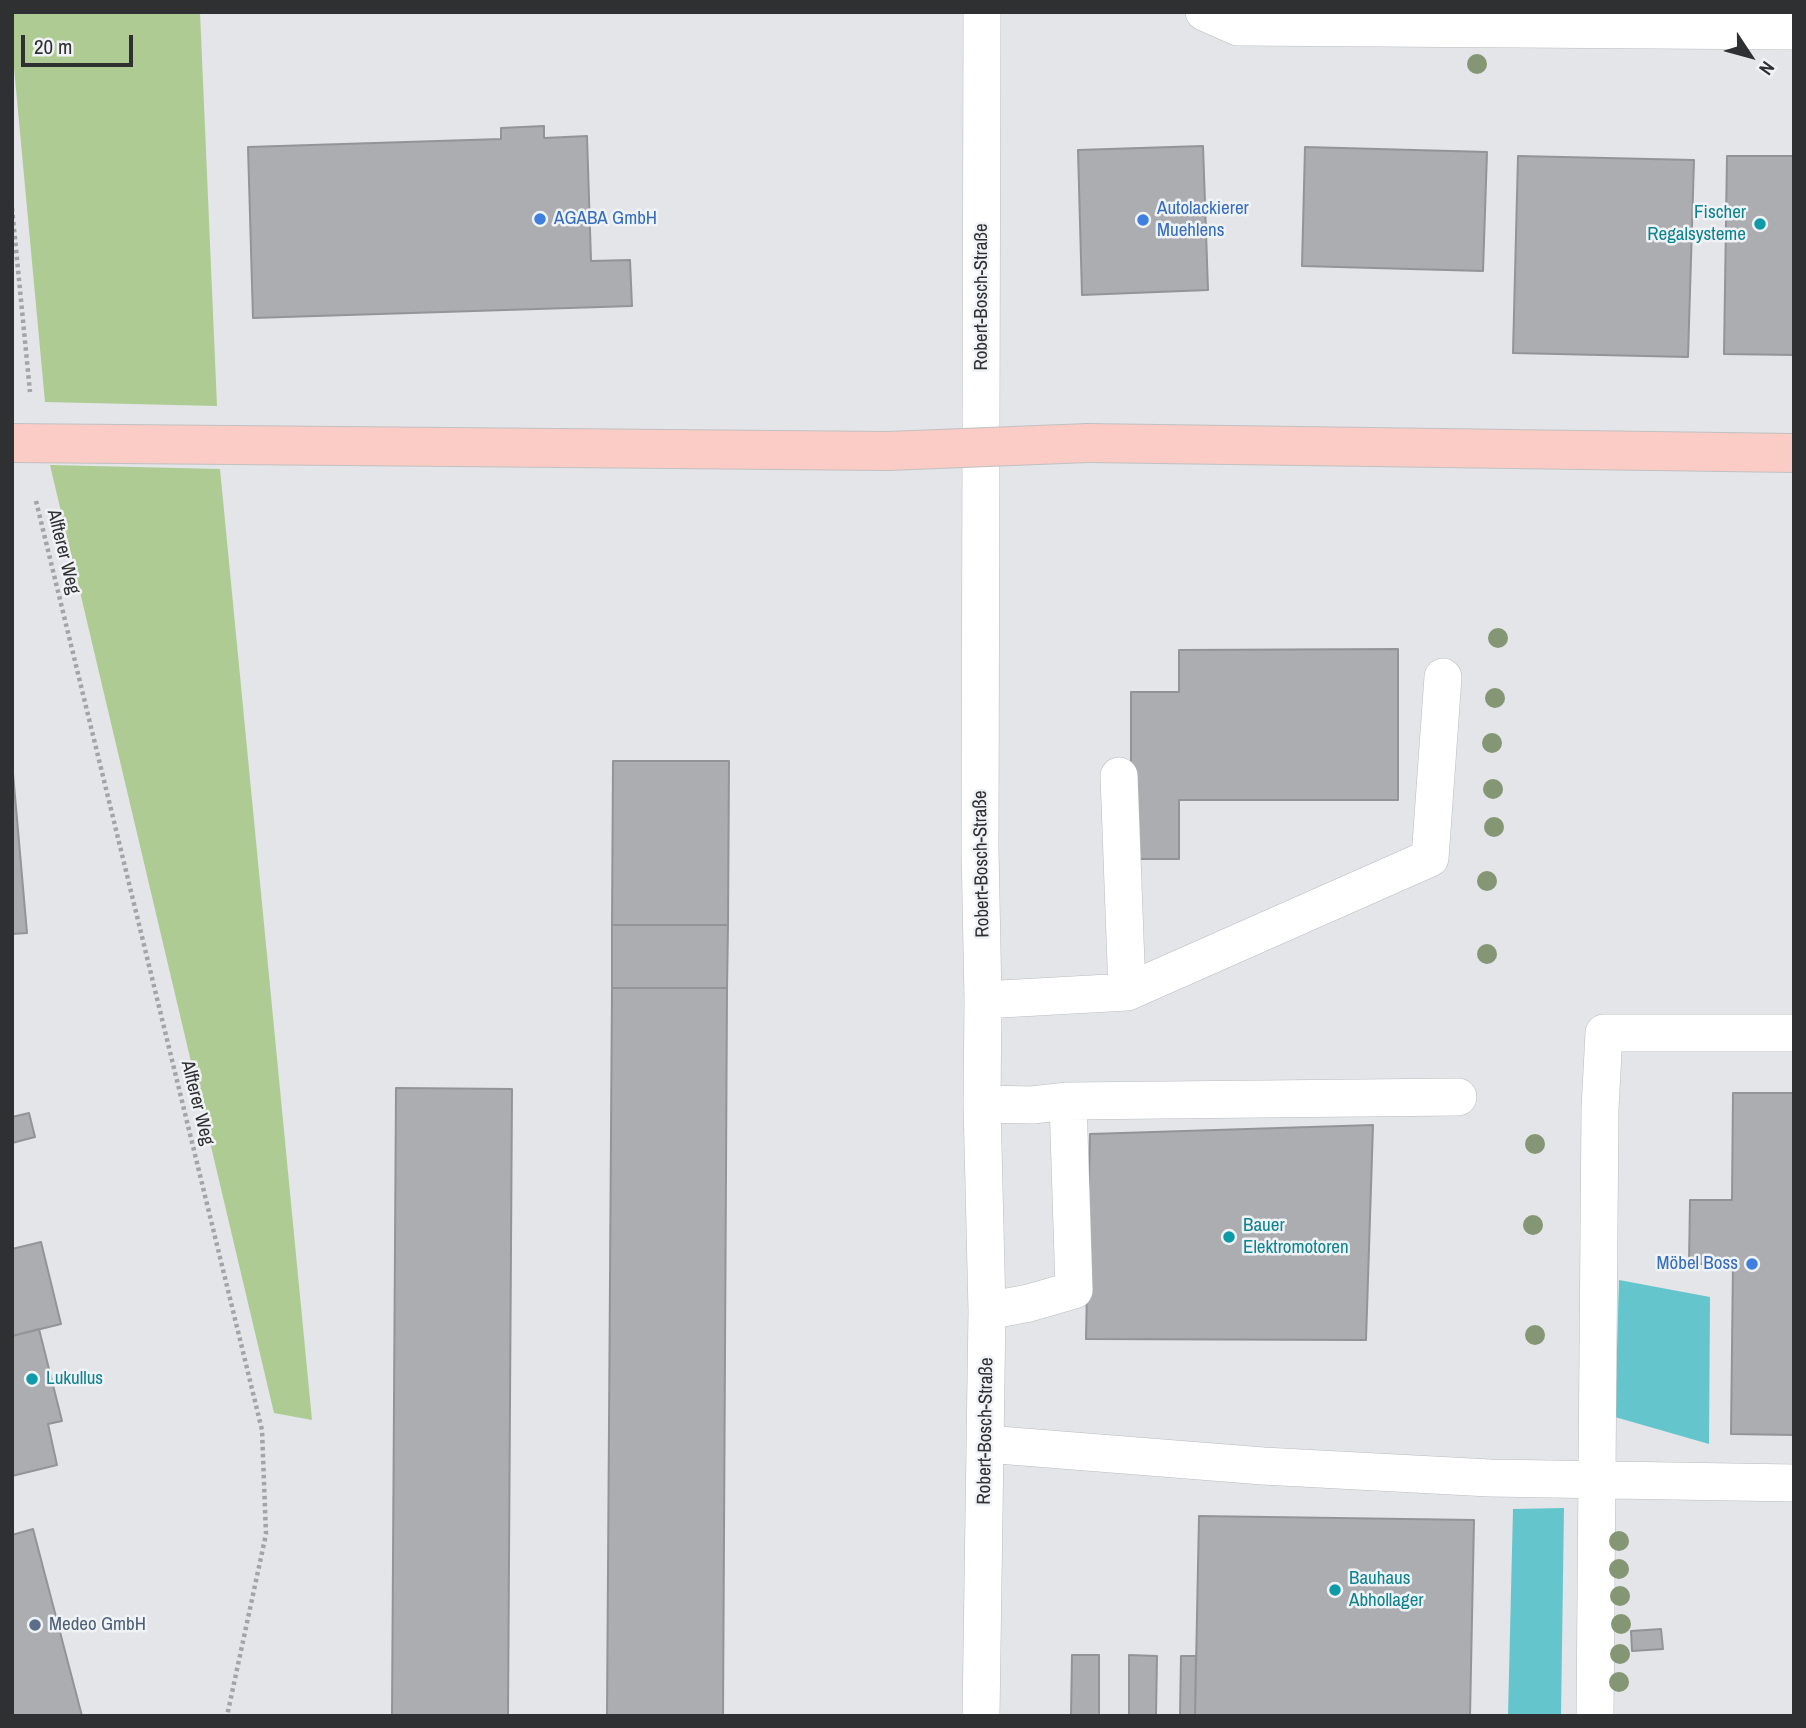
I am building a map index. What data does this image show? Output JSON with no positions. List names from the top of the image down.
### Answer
{
  "streets": {
    "street": ["Robert-Bosch-Straße"],
    "path": ["Alfterer Weg"]
  },
  "places": [
    "AGABA GmbH",
    "Autolackierer Muehlens",
    "Fischer Regalsysteme",
    "Bauer Elektromotoren",
    "Möbel Boss",
    "Lukullus",
    "Bauhaus Abhollager",
    "Medeo GmbH"
  ],
  "scale_bar": "20 m",
  "north": "bottom right"
}
